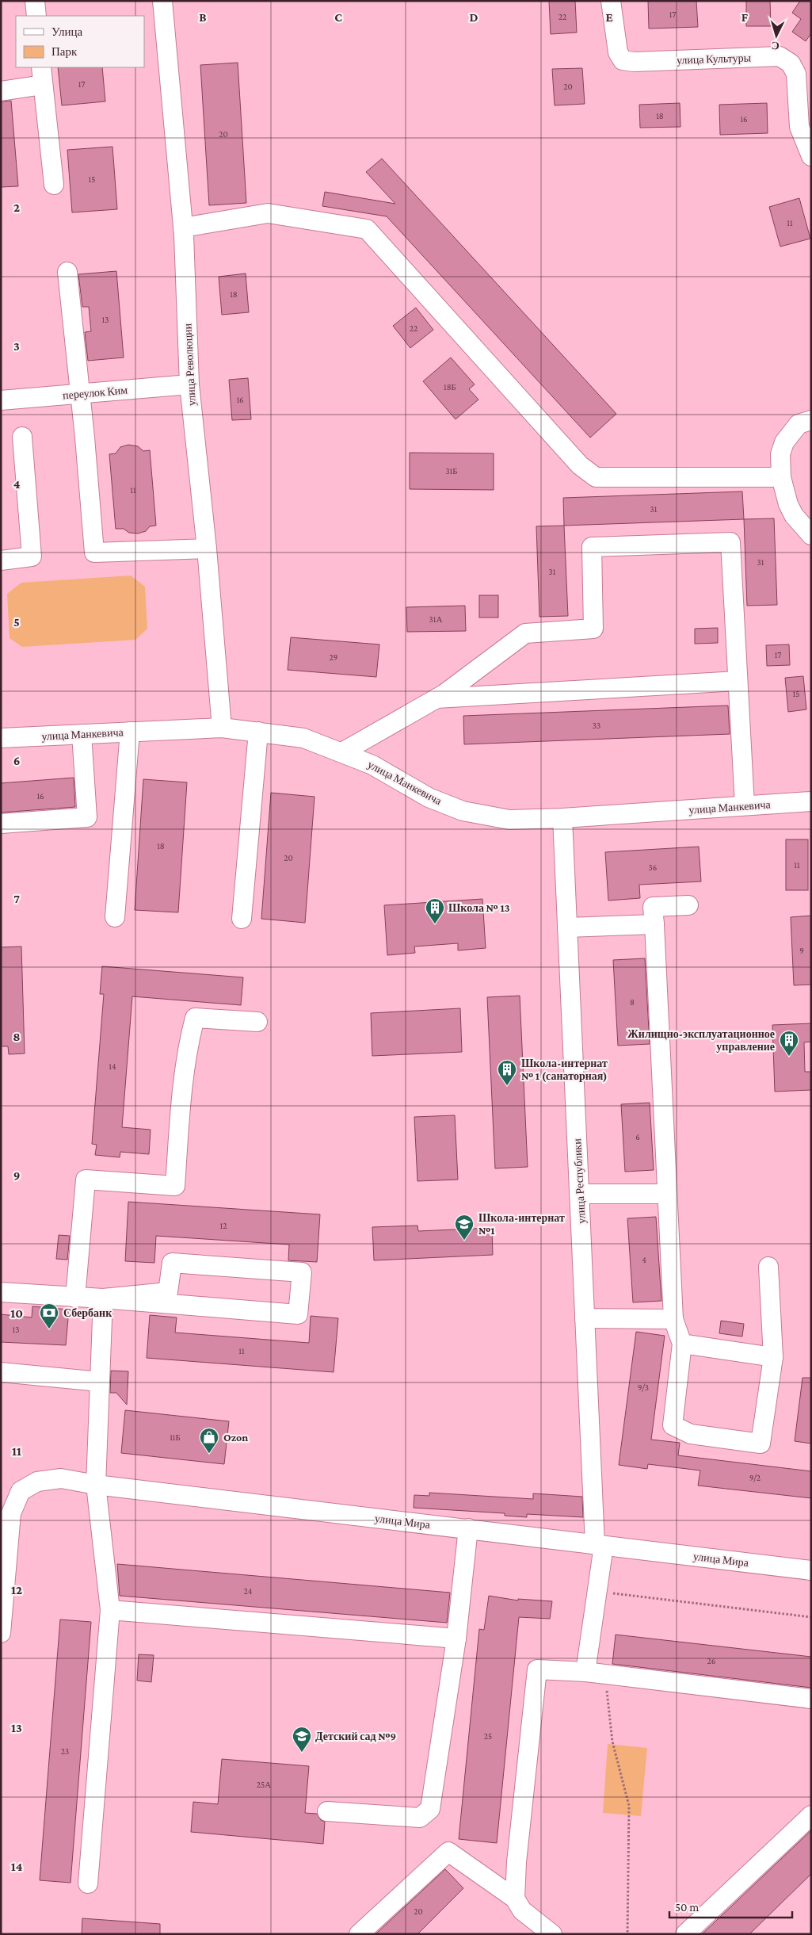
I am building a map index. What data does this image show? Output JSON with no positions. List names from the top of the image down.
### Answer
{
  "streets": {
    "street": [
      "улица Культуры",
      "улица Революции",
      "переулок Ким",
      "улица Манкевича",
      "улица Республики",
      "улица Мира"
    ]
  },
  "crossings": [
    ["улица Революции", "переулок Ким"],
    ["улица Революции", "улица Манкевича"],
    ["улица Манкевича", "улица Республики"],
    ["улица Республики", "улица Мира"]
  ],
  "places": {
    "building": ["Школа № 13", "Жилищно-эксплуатационное управление", "Школа-интернат № 1 (санаторная)"],
    "school or university": ["Школа-интернат №1", "Детский сад №9"],
    "bank": ["Сбербанк"],
    "shop": ["Ozon"]
  },
  "house_numbers": [
    "17",
    "22",
    "17",
    "20",
    "18",
    "16",
    "20",
    "15",
    "11",
    "18",
    "13",
    "22",
    "18Б",
    "16",
    "31Б",
    "11",
    "31",
    "31",
    "31",
    "31А",
    "17",
    "29",
    "15",
    "33",
    "16",
    "18",
    "20",
    "11",
    "36",
    "9",
    "8",
    "14",
    "6",
    "12",
    "4",
    "13",
    "11",
    "9/3",
    "11Б",
    "9/2",
    "24",
    "26",
    "25",
    "23",
    "25А",
    "20"
  ],
  "legend": ["Улица", "Парк"],
  "scale_bar": "50 m",
  "north": "bottom",
  "grid": {
    "columns": [
      "B",
      "C",
      "D",
      "E",
      "F"
    ],
    "rows": [
      "2",
      "3",
      "4",
      "5",
      "6",
      "7",
      "8",
      "9",
      "10",
      "11",
      "12",
      "13",
      "14"
    ]
  }
}
